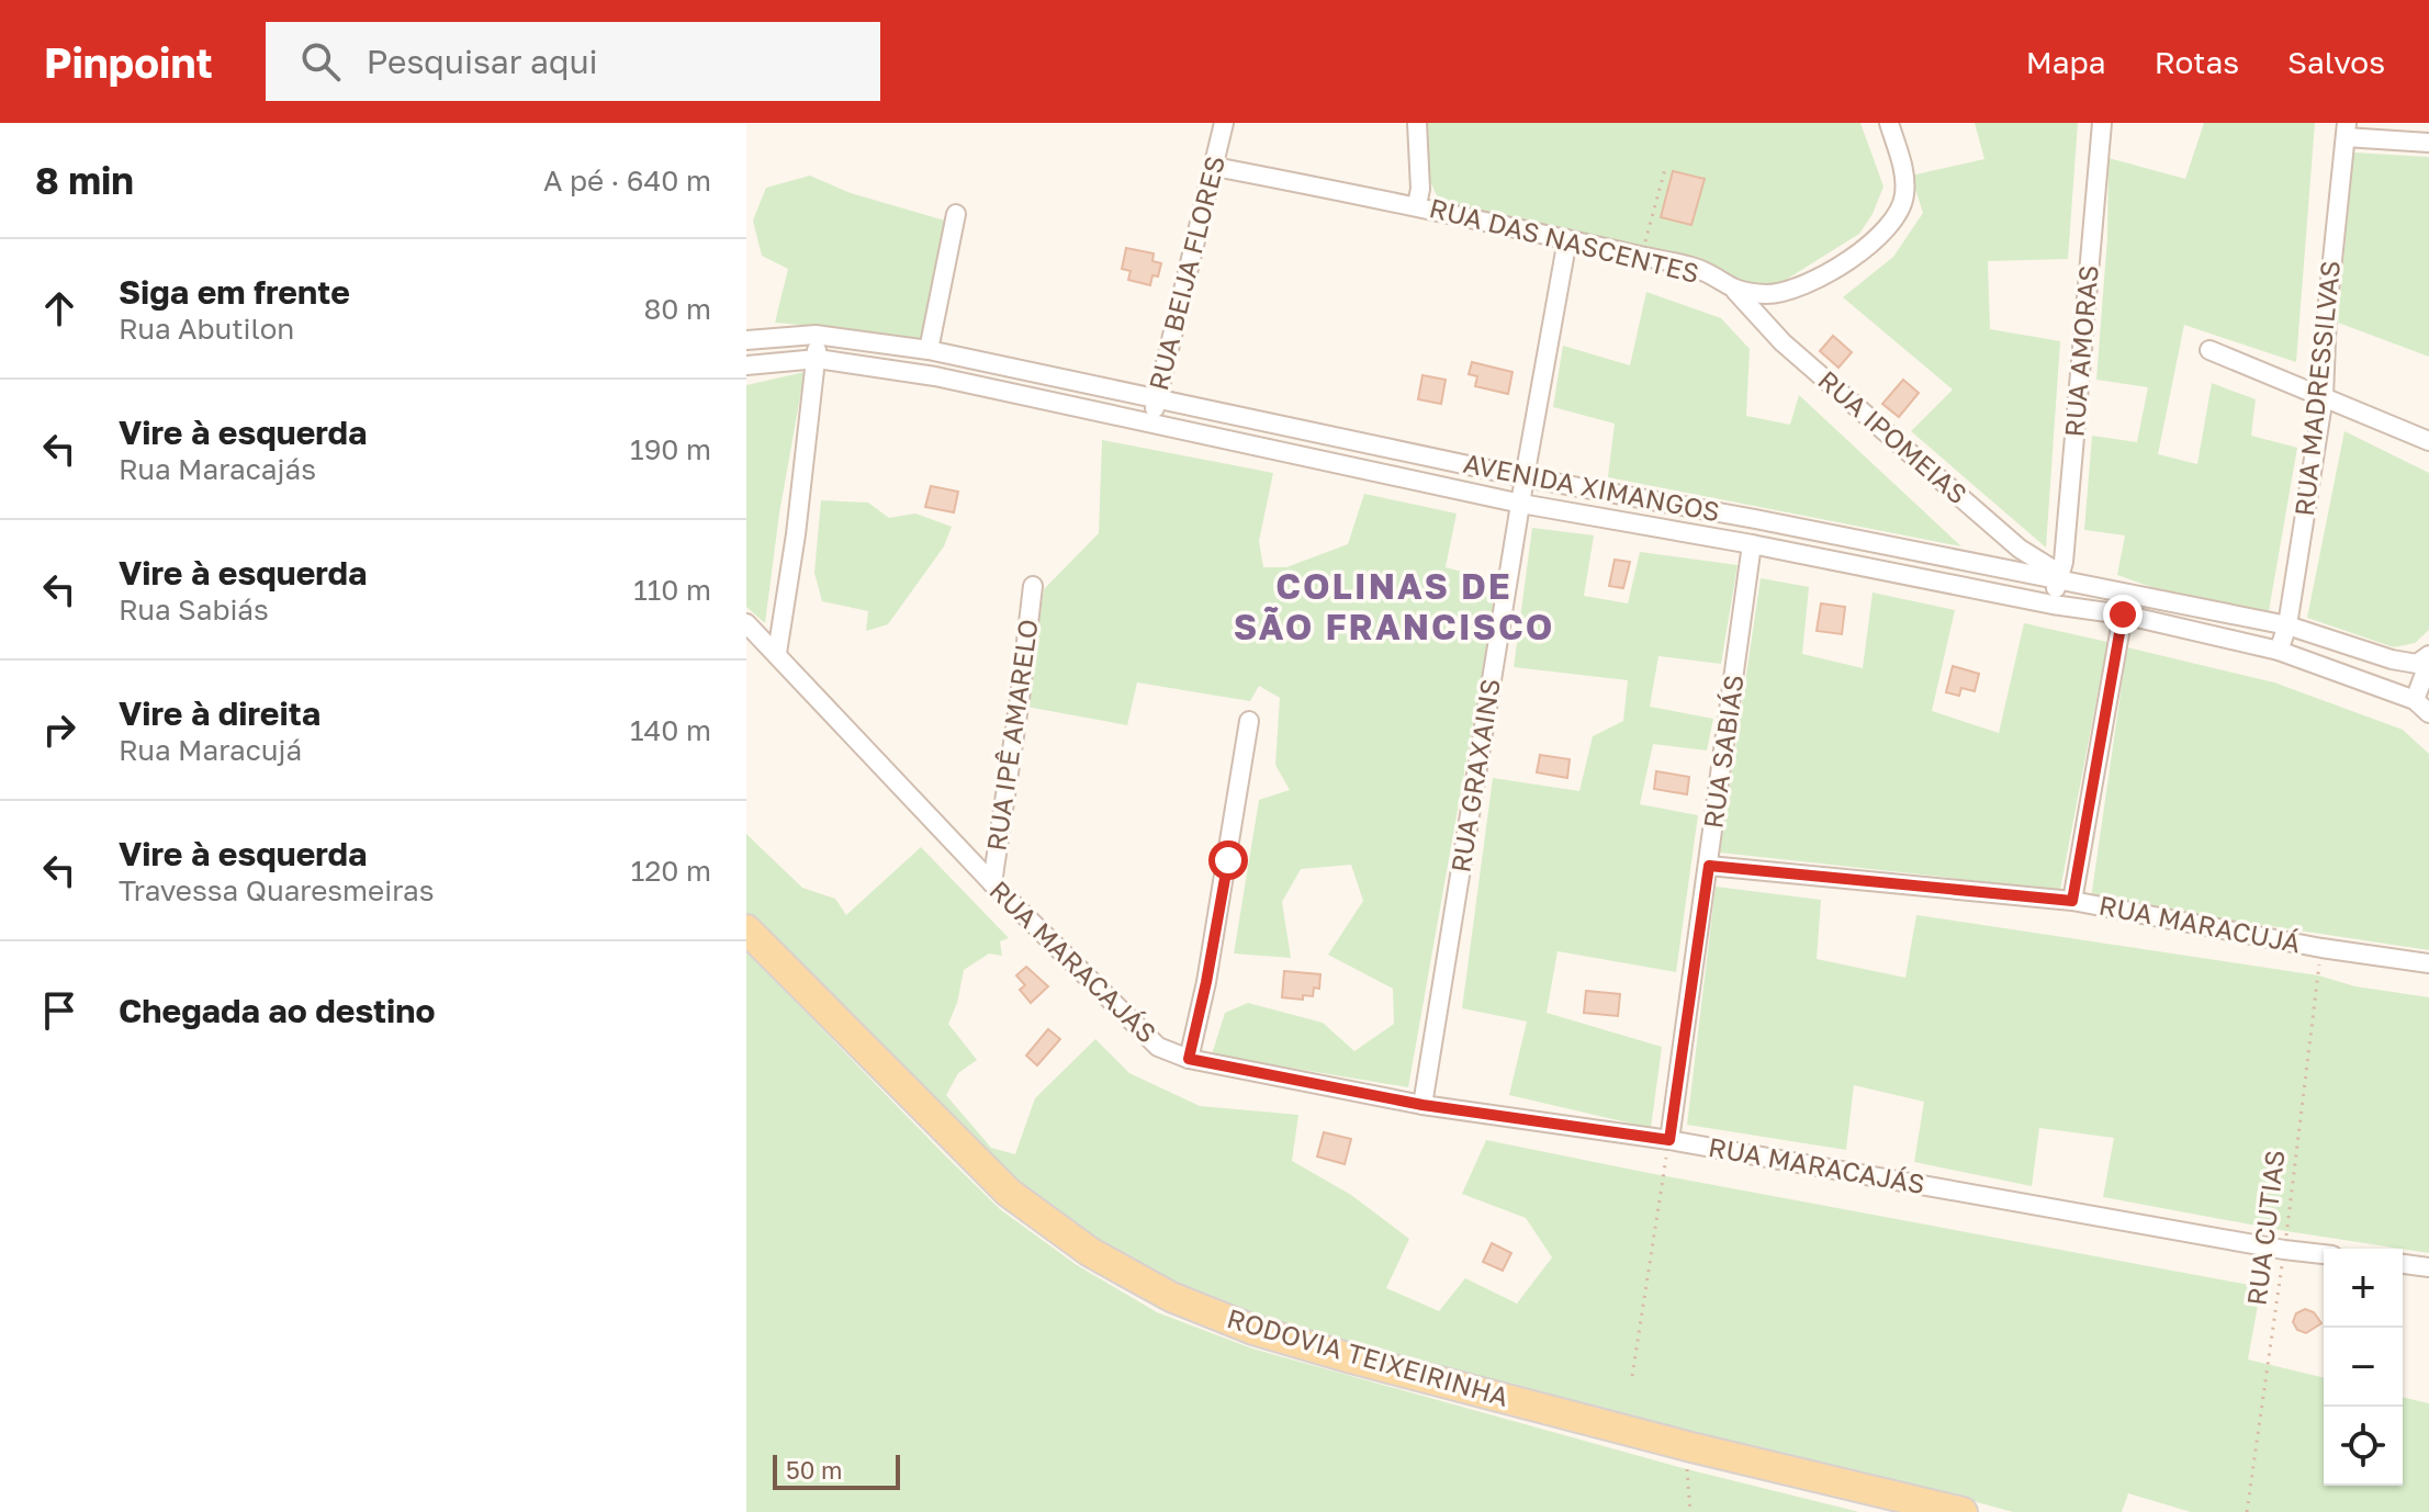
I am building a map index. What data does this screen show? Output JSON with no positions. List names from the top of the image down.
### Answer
{
  "streets": {
    "main road": ["RODOVIA TEIXEIRINHA"],
    "street": [
      "RUA DAS NASCENTES",
      "RUA BEIJA FLORES",
      "RUA AMORAS",
      "RUA MADRESSILVAS",
      "RUA IPOMEIAS",
      "AVENIDA XIMANGOS",
      "RUA IPÊ AMARELO",
      "RUA SABIÁS",
      "RUA GRAXAINS",
      "RUA MARACUJÁ",
      "RUA MARACAJÁS"
    ],
    "path": ["RUA CUTIAS"]
  },
  "crossings": [
    ["RUA DAS NASCENTES", "RUA BEIJA FLORES"],
    ["RUA DAS NASCENTES", "RUA IPOMEIAS"],
    ["RUA DAS NASCENTES", "RUA GRAXAINS"],
    ["RUA BEIJA FLORES", "AVENIDA XIMANGOS"],
    ["RUA AMORAS", "RUA IPOMEIAS"],
    ["RUA AMORAS", "AVENIDA XIMANGOS"],
    ["RUA MADRESSILVAS", "AVENIDA XIMANGOS"],
    ["RUA IPOMEIAS", "AVENIDA XIMANGOS"],
    ["AVENIDA XIMANGOS", "RUA SABIÁS"],
    ["AVENIDA XIMANGOS", "RUA GRAXAINS"],
    ["RUA IPÊ AMARELO", "RUA MARACAJÁS"],
    ["RUA SABIÁS", "RUA MARACUJÁ"],
    ["RUA SABIÁS", "RUA MARACAJÁS"],
    ["RUA GRAXAINS", "RUA MARACAJÁS"],
    ["RUA MARACUJÁ", "RUA CUTIAS"],
    ["RUA MARACAJÁS", "RUA CUTIAS"]
  ],
  "districts": ["COLINAS DE SÃO FRANCISCO"],
  "scale_bar": "50 m",
  "page": {
    "header": "Pinpoint",
    "search": "Pesquisar aqui",
    "nav": ["Mapa", "Rotas", "Salvos"],
    "heading": ["8 min", "A pé · 640 m"],
    "list": [
      ["Siga em frente", "Rua Abutilon", "80 m"],
      ["Vire à esquerda", "Rua Maracajás", "190 m"],
      ["Vire à esquerda", "Rua Sabiás", "110 m"],
      ["Vire à direita", "Rua Maracujá", "140 m"],
      ["Vire à esquerda", "Travessa Quaresmeiras", "120 m"],
      "Chegada ao destino"
    ],
    "map_buttons": ["+", "−"],
    "scale": "50 m"
  }
}
